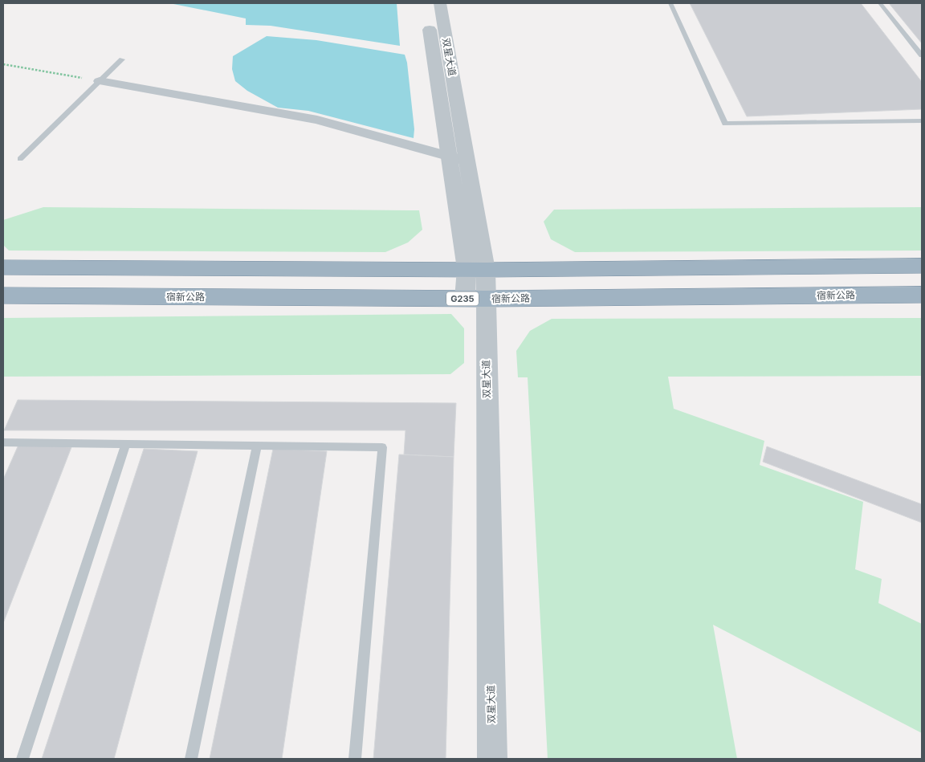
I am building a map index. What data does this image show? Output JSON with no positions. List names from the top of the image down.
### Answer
{
  "streets": {
    "highway": ["宿新公路", "G235"],
    "street": ["双星大道"]
  },
  "crossings": [
    ["双星大道", "宿新公路"]
  ]
}
